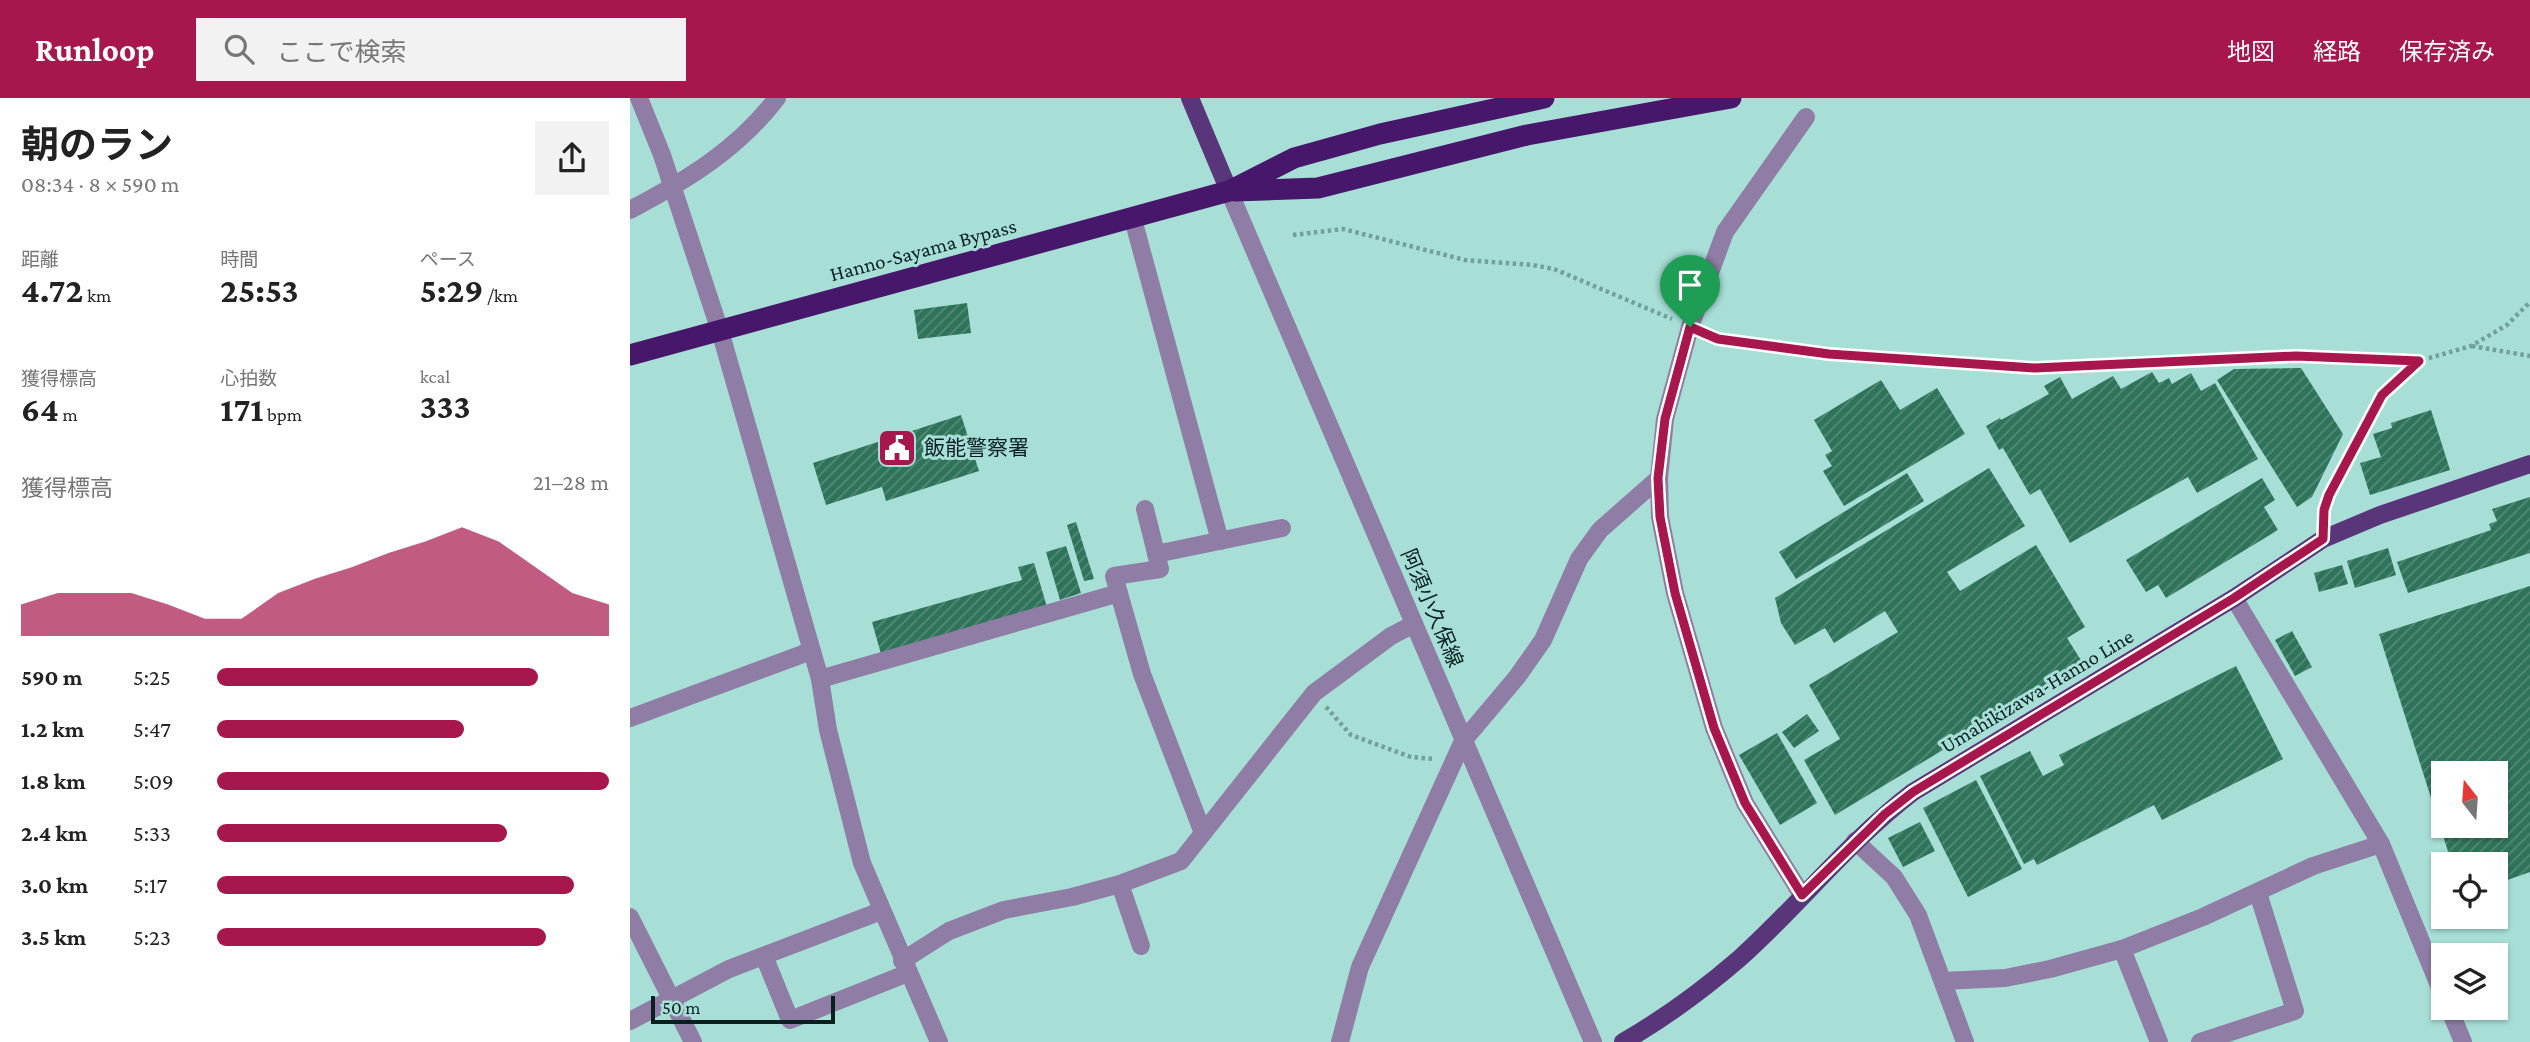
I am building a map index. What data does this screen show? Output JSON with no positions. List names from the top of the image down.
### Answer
{
  "streets": {
    "highway": ["Hanno-Sayama Bypass"],
    "main road": ["Umahikizawa-Hanno Line"],
    "street": ["阿須小久保線"]
  },
  "crossings": [
    ["Hanno-Sayama Bypass", "阿須小久保線"]
  ],
  "places": {
    "public building": ["飯能警察署"]
  },
  "scale_bar": "50 m",
  "north": "top",
  "page": {
    "header": "Runloop",
    "search": "ここで検索",
    "nav": ["地図", "経路", "保存済み"],
    "heading": ["朝のラン", "08:34 · 8 × 590 m"],
    "stats": [
      ["距離", "4.72 km"],
      ["時間", "25:53"],
      ["ペース", "5:29 /km"],
      ["獲得標高", "64 m"],
      ["心拍数", "171 bpm"],
      ["kcal", "333"]
    ],
    "chart": ["獲得標高", "21–28 m"],
    "list": [
      {
        "name": "590 m",
        "note": "5:25"
      },
      {
        "name": "1.2 km",
        "note": "5:47"
      },
      {
        "name": "1.8 km",
        "note": "5:09"
      },
      {
        "name": "2.4 km",
        "note": "5:33"
      },
      {
        "name": "3.0 km",
        "note": "5:17"
      },
      {
        "name": "3.5 km",
        "note": "5:23"
      }
    ],
    "scale": "50 m"
  }
}
